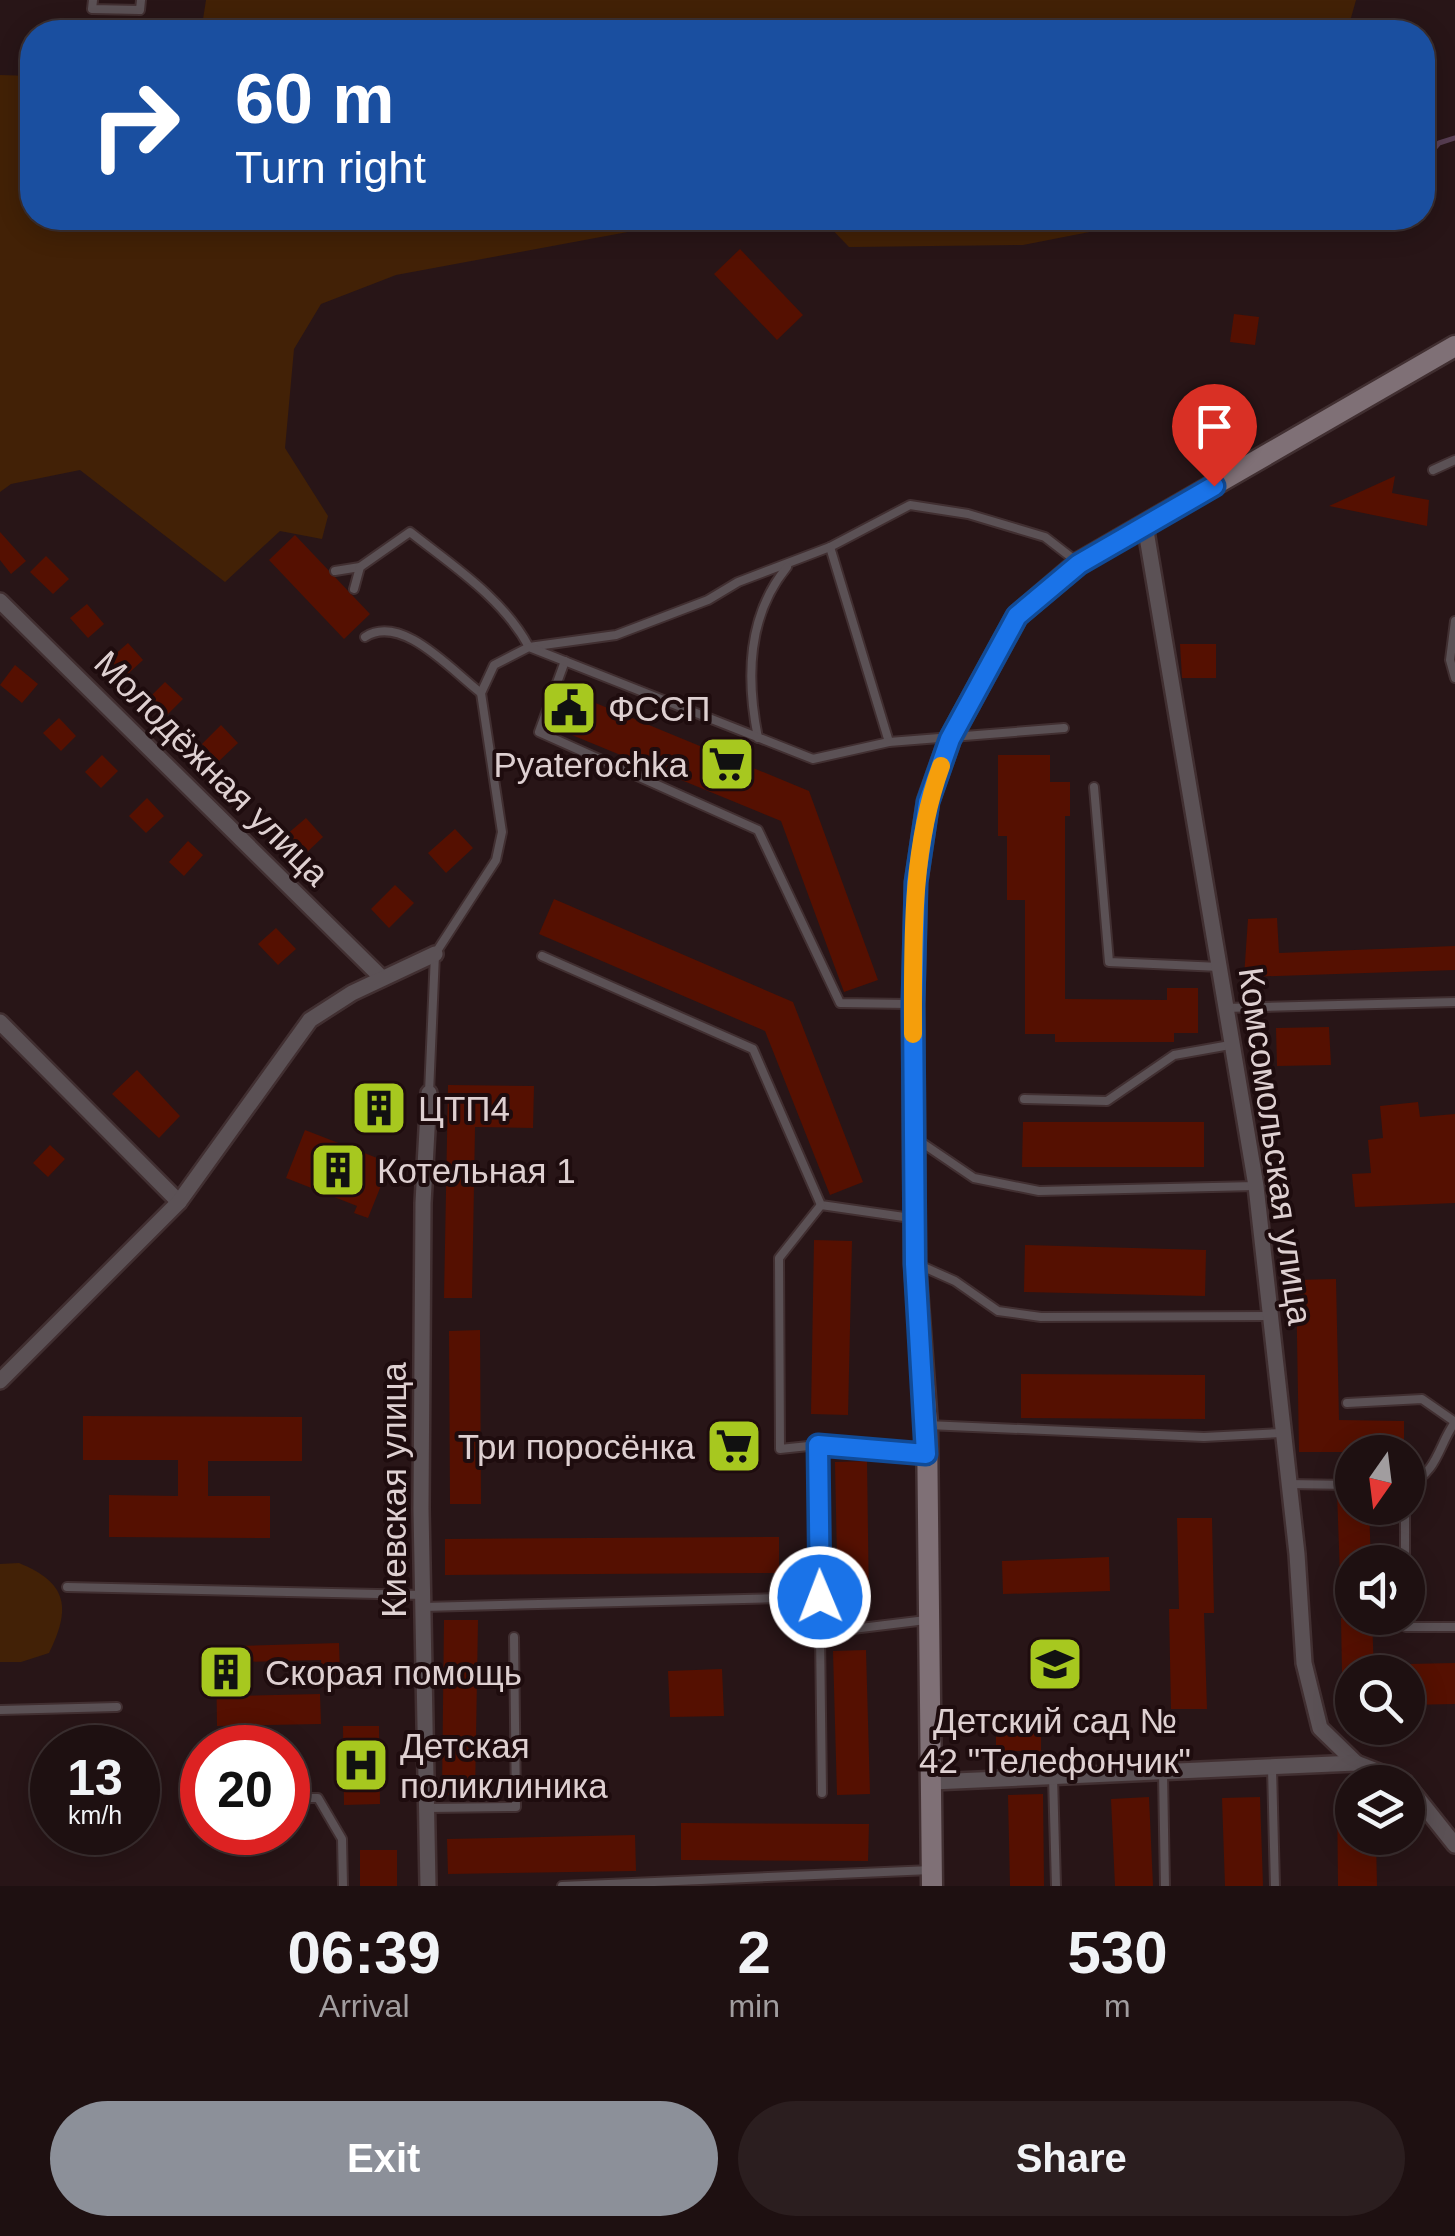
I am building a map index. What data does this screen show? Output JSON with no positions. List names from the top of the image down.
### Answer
{
  "streets": {
    "street": ["Молодёжная улица", "Комсомольская улица", "Киевская улица"]
  },
  "places": {
    "public building": ["ФССП"],
    "supermarket": ["Pyaterochka", "Три поросёнка"],
    "building": ["ЦТП4", "Котельная 1", "Скорая помощь"],
    "school or university": ["Детский сад № 42 \"Телефончик\""],
    "hospital": ["Детская поликлиника"]
  },
  "north": "bottom",
  "page": {
    "turn": ["60 m", "Turn right"],
    "speed": "13 km/h",
    "limit": "20",
    "eta": [
      "06:39",
      "Arrival",
      "2",
      "min",
      "530",
      "m"
    ],
    "buttons": ["Exit", "Share"]
  }
}
